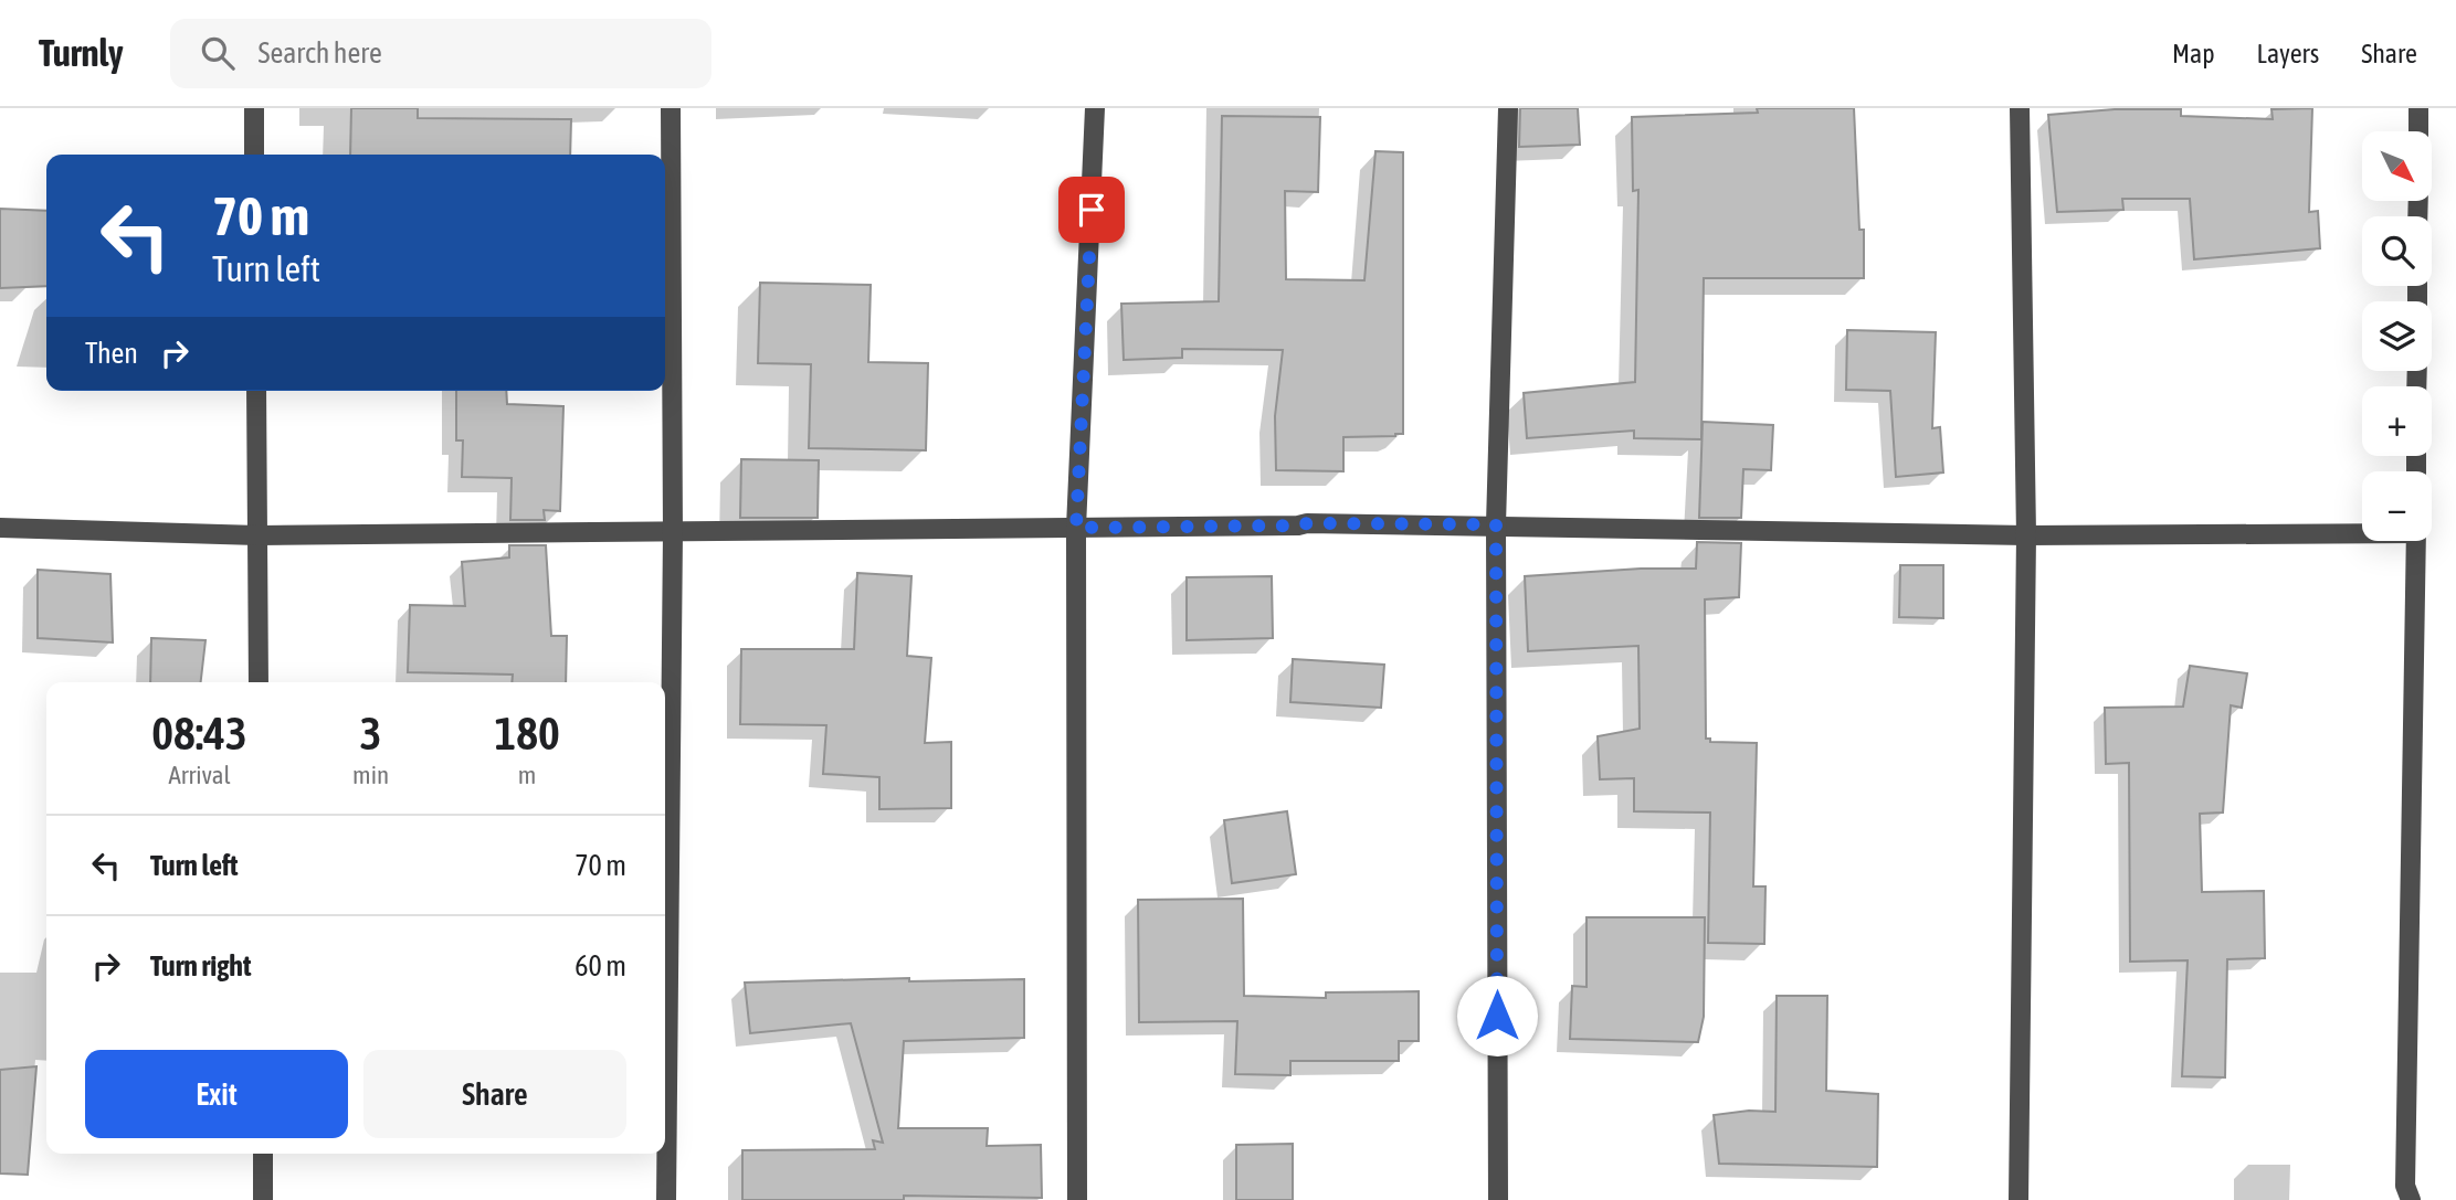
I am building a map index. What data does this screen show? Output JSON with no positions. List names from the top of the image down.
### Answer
{
  "north": "bottom right",
  "page": {
    "header": "Turnly",
    "search": "Search here",
    "nav": ["Map", "Layers", "Share"],
    "map_buttons": ["+", "−"],
    "turn": ["70 m", "Turn left"],
    "then": "Then",
    "eta": [
      "08:43",
      "Arrival",
      "3",
      "min",
      "180",
      "m"
    ],
    "list": [
      {
        "name": "Turn left",
        "value": "70 m"
      },
      {
        "name": "Turn right",
        "value": "60 m"
      }
    ],
    "buttons": ["Exit", "Share"]
  }
}
